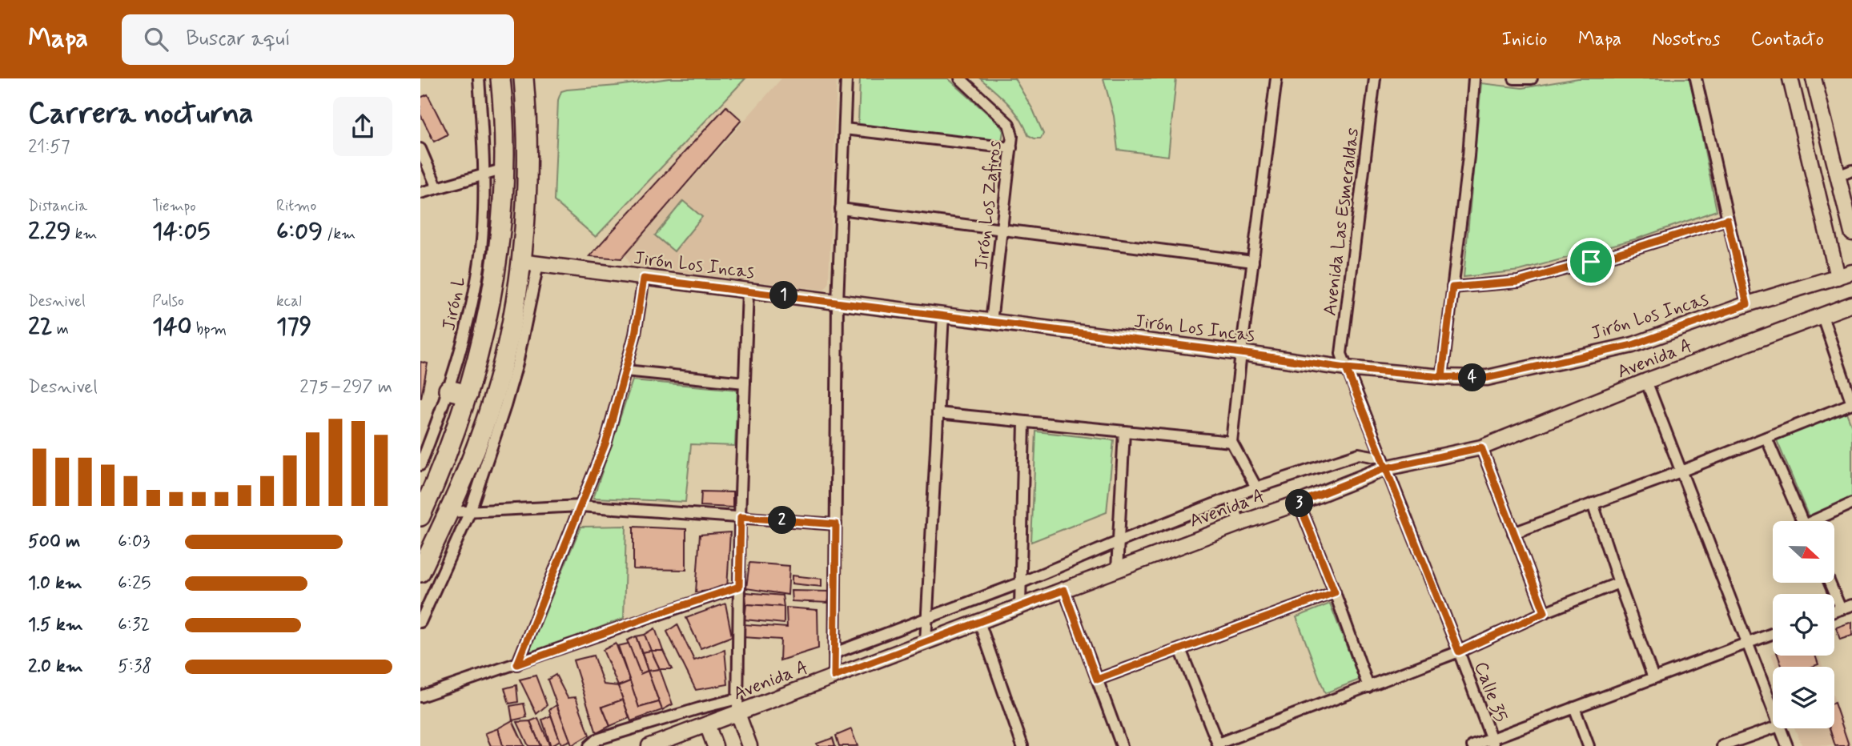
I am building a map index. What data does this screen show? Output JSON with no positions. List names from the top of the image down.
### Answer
{
  "streets": {
    "street": [
      "Jirón Los Zafiros",
      "Avenida Las Esmeraldas",
      "Jirón Los Incas",
      "Jirón L",
      "Avenida A",
      "Calle 35"
    ]
  },
  "crossings": [
    ["Jirón Los Zafiros", "Jirón Los Incas"],
    ["Avenida Las Esmeraldas", "Jirón Los Incas"],
    ["Avenida Las Esmeraldas", "Calle 35"],
    ["Jirón Los Incas", "Calle 35"],
    ["Avenida A", "Calle 35"]
  ],
  "north": "right",
  "page": {
    "header": "Mapa",
    "search": "Buscar aquí",
    "nav": [
      "Inicio",
      "Mapa",
      "Nosotros",
      "Contacto"
    ],
    "heading": ["Carrera nocturna", "21:57"],
    "stats": [
      ["Distancia", "2.29 km"],
      ["Tiempo", "14:05"],
      ["Ritmo", "6:09 /km"],
      ["Desnivel", "22 m"],
      ["Pulso", "140 bpm"],
      ["kcal", "179"]
    ],
    "pins": [
      "1",
      "4",
      "3",
      "2"
    ],
    "chart": ["Desnivel", "275–297 m"],
    "list": [
      {
        "name": "500 m",
        "note": "6:03"
      },
      {
        "name": "1.0 km",
        "note": "6:25"
      },
      {
        "name": "1.5 km",
        "note": "6:32"
      },
      {
        "name": "2.0 km",
        "note": "5:38"
      }
    ]
  }
}
